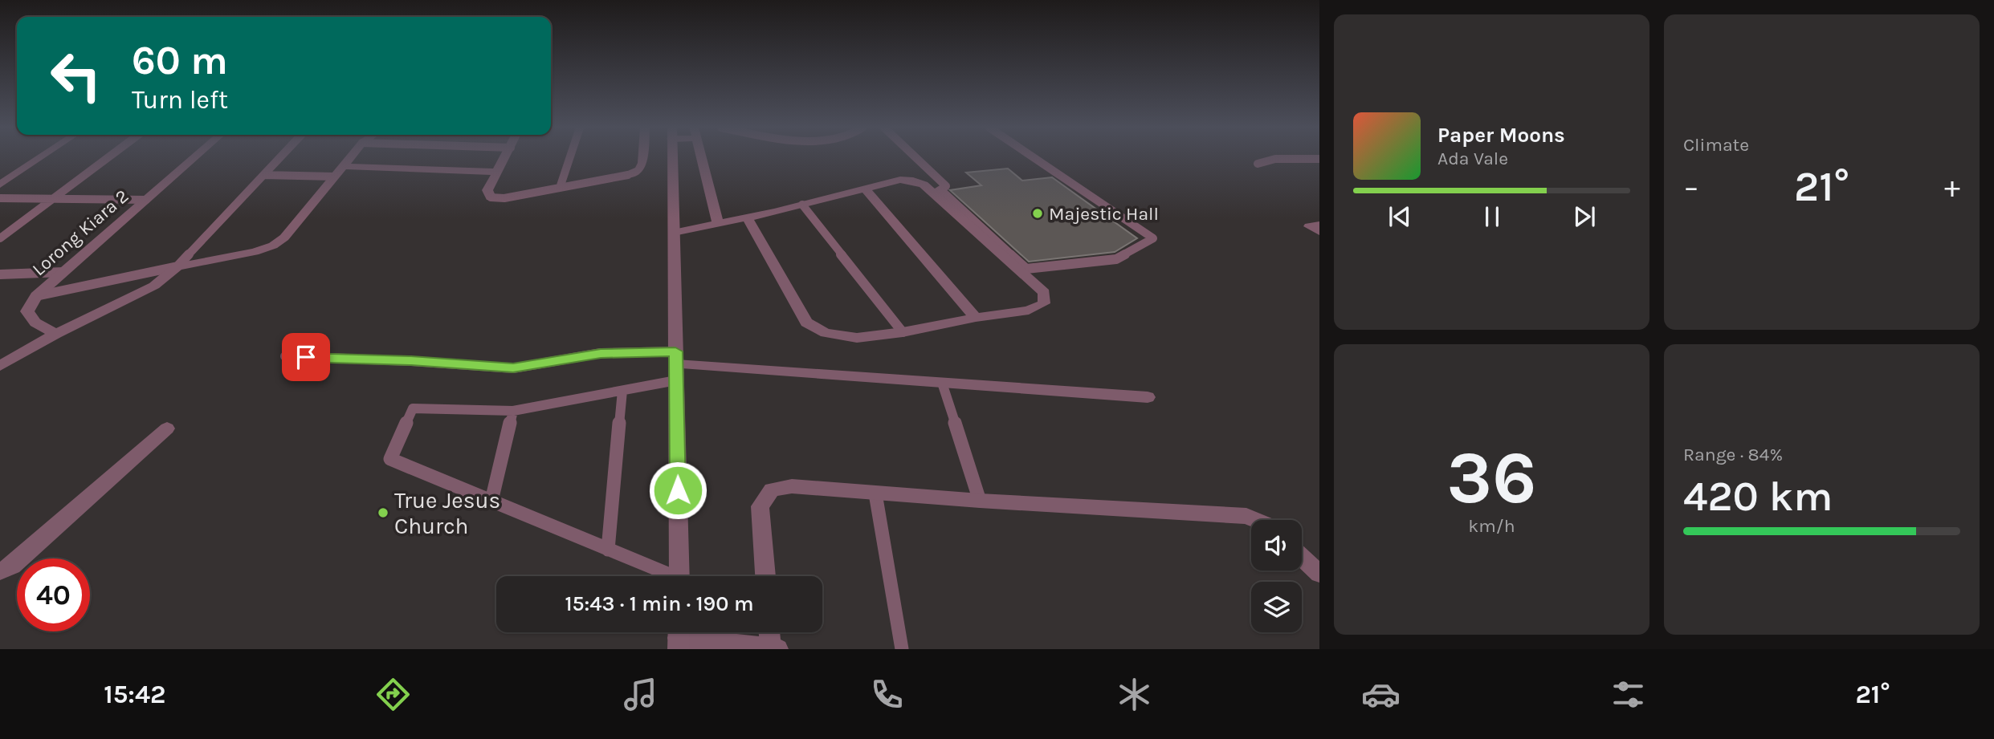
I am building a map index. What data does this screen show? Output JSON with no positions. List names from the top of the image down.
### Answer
{
  "streets": {
    "street": ["Lorong Kiara 2"]
  },
  "places": ["Majestic Hall", "True Jesus Church"],
  "page": {
    "tile": [
      "Climate",
      ["36", "km/h"],
      ["Range · 84%", "420 km"]
    ],
    "turn": ["60 m", "Turn left"],
    "song": ["Paper Moons", "Ada Vale"],
    "heat": ["−", "21°", "+"],
    "limit": "40",
    "trip": "15:43 · 1 min · 190 m",
    "tabs": ["15:42", "21°"]
  }
}
